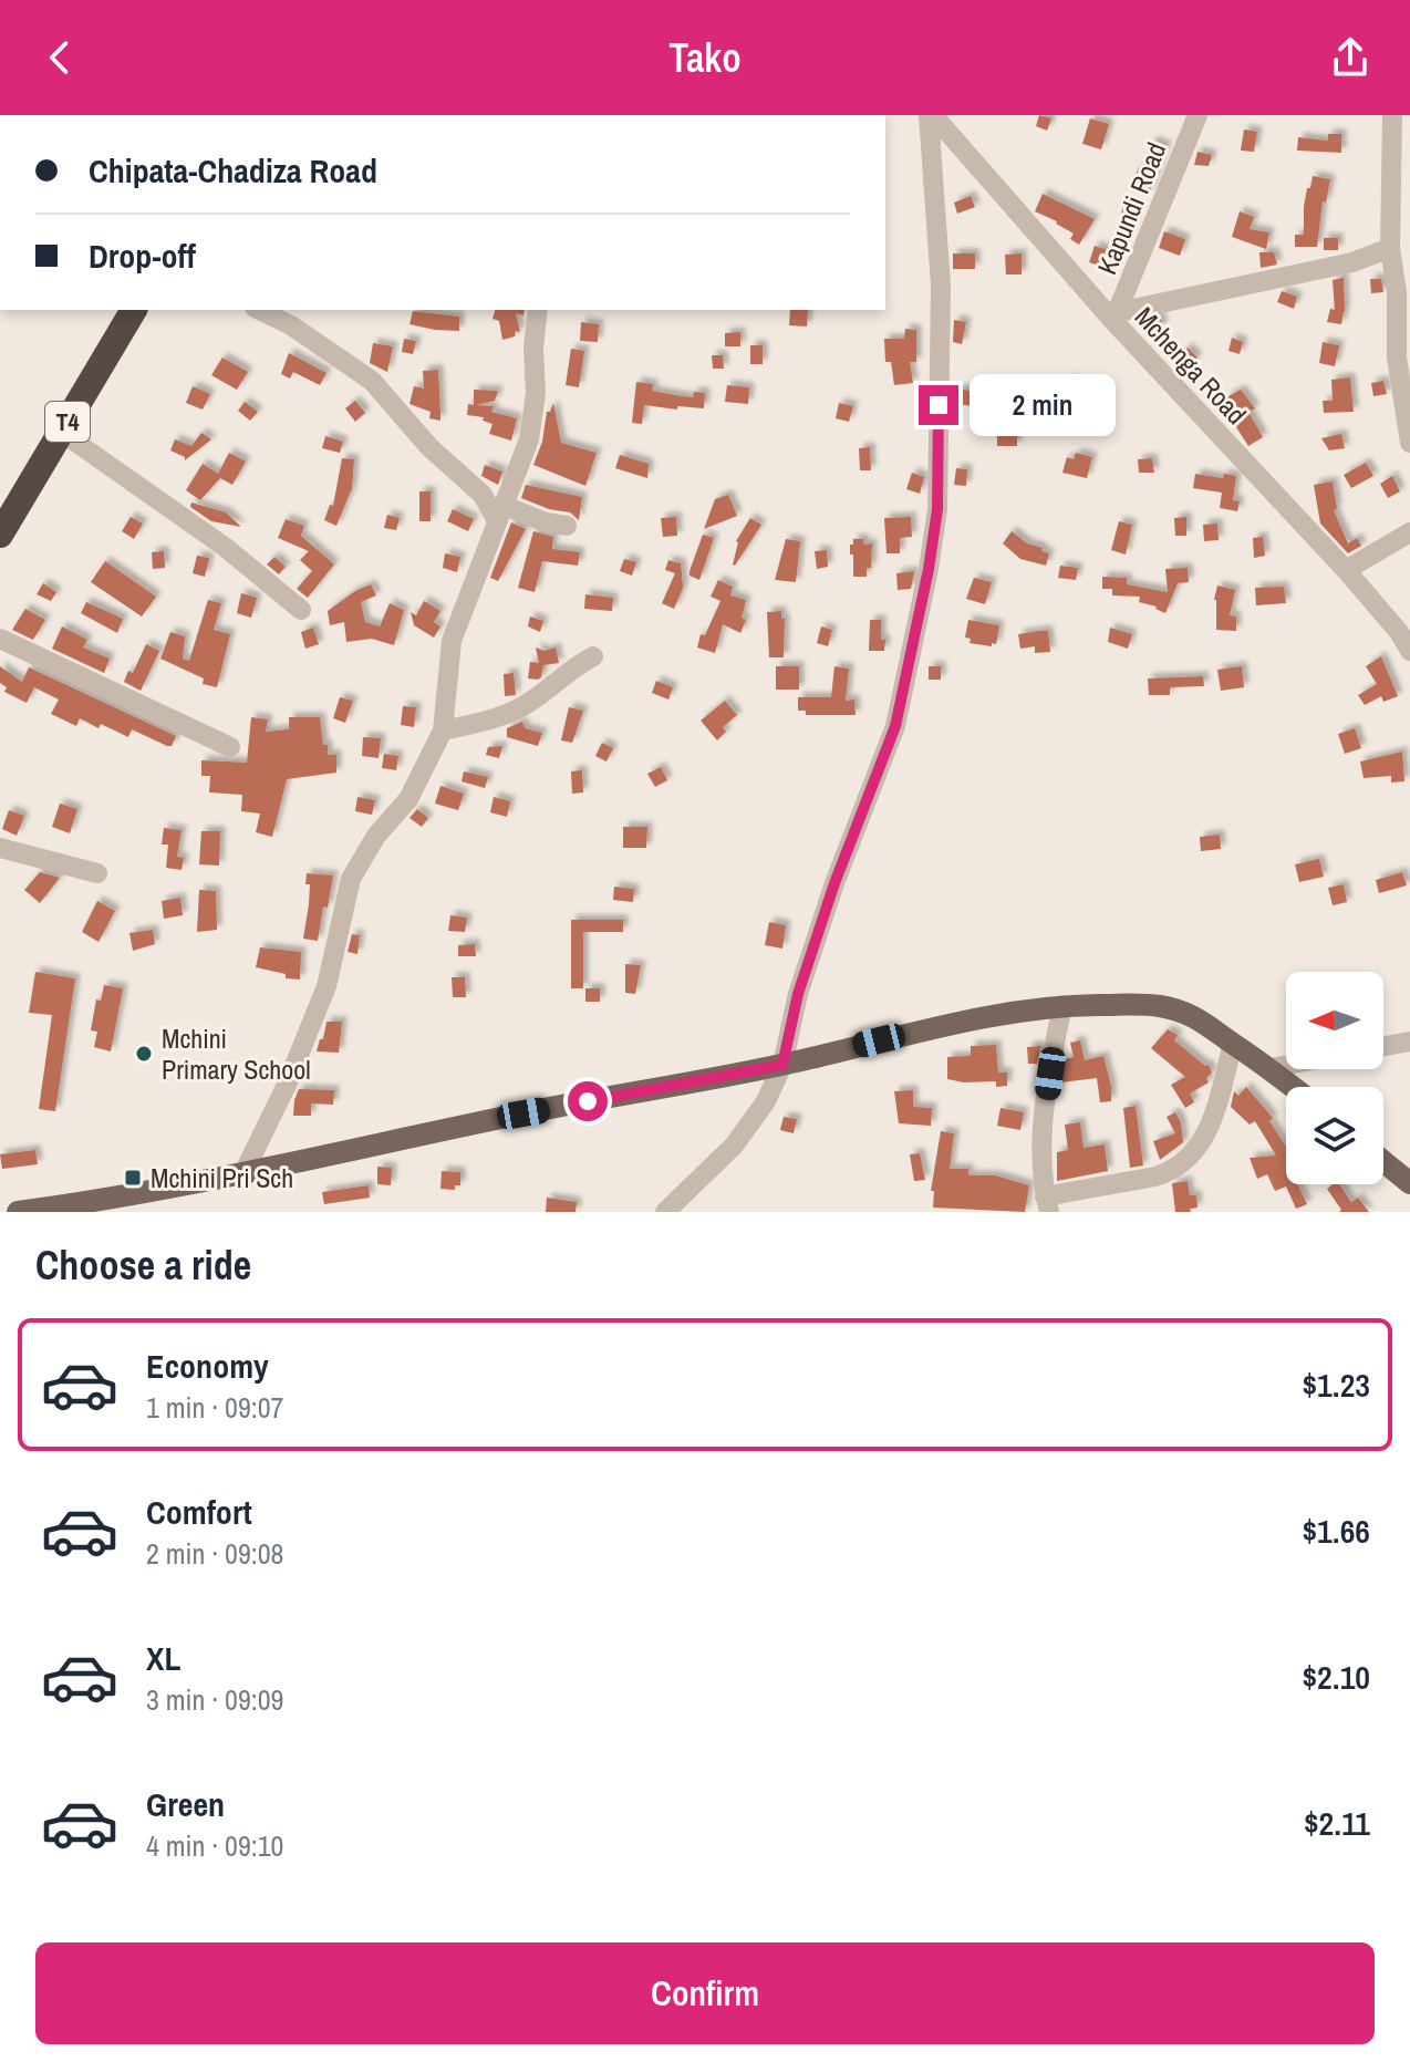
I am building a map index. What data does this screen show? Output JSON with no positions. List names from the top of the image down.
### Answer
{
  "streets": {
    "highway": ["T4"],
    "street": ["Kapundi Road", "Mchenga Road"]
  },
  "crossings": [
    ["Kapundi Road", "Mchenga Road"]
  ],
  "places": {
    "other": ["Mchini Primary School"],
    "transit": ["Mchini Pri Sch"]
  },
  "north": "left",
  "page": {
    "header": "Tako",
    "banner": ["Chipata-Chadiza Road", "Drop-off"],
    "bubble": "2 min",
    "heading": "Choose a ride",
    "list": [
      {
        "name": "Economy",
        "note": "1 min · 09:07",
        "value": "$1.23"
      },
      {
        "name": "Comfort",
        "note": "2 min · 09:08",
        "value": "$1.66"
      },
      {
        "name": "XL",
        "note": "3 min · 09:09",
        "value": "$2.10"
      },
      {
        "name": "Green",
        "note": "4 min · 09:10",
        "value": "$2.11"
      }
    ],
    "buttons": "Confirm"
  }
}
